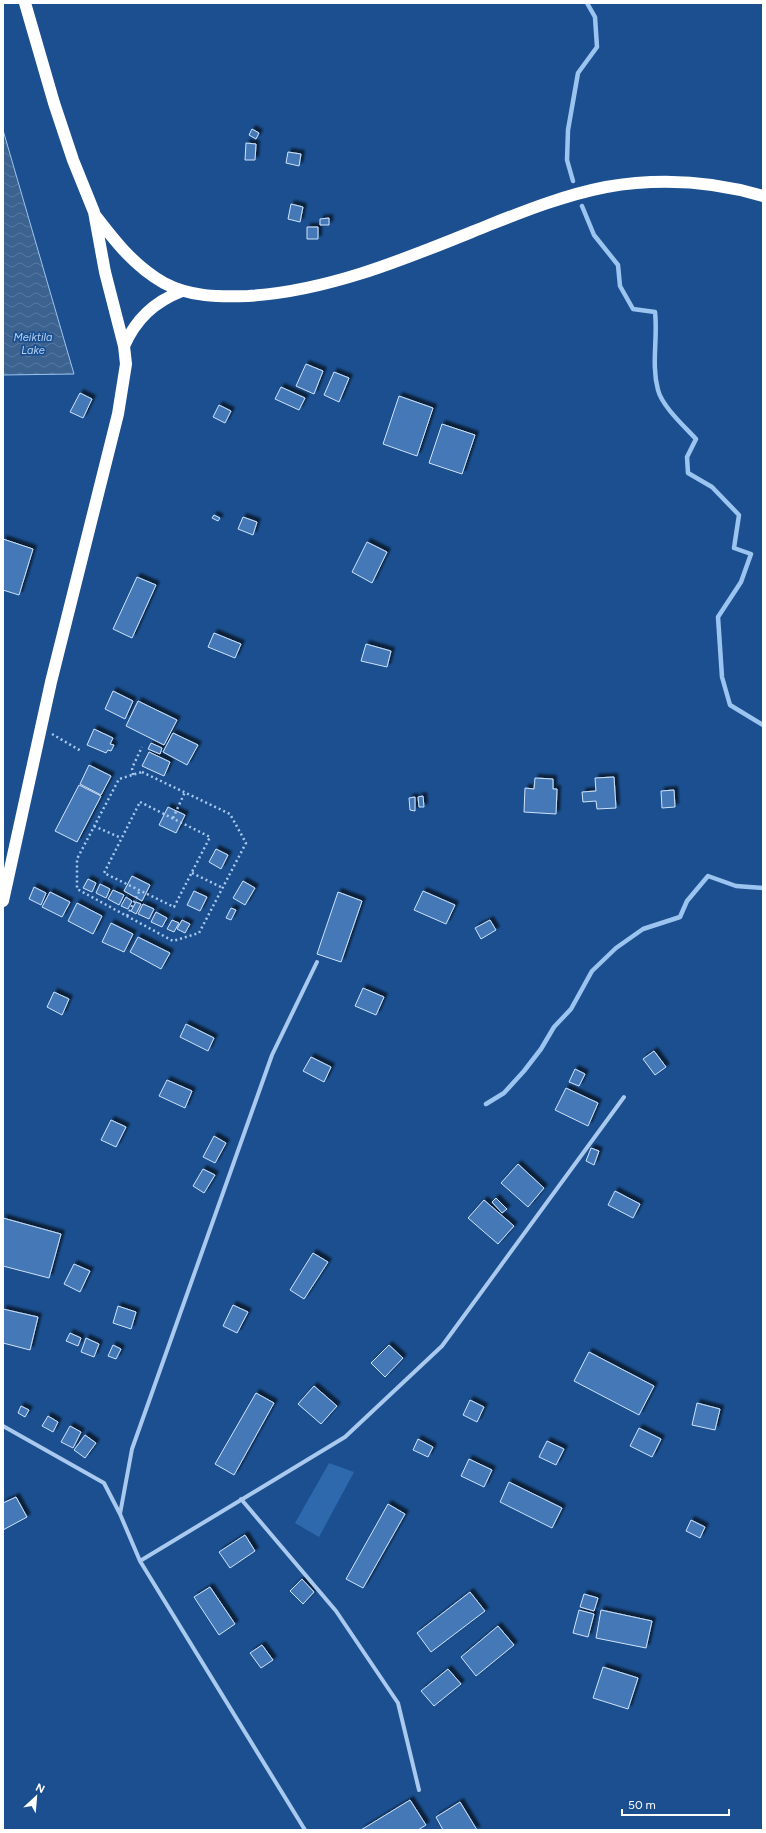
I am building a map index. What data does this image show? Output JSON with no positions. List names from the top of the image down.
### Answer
{
  "water": ["Meiktila Lake"],
  "scale_bar": "50 m",
  "north": "top right"
}
